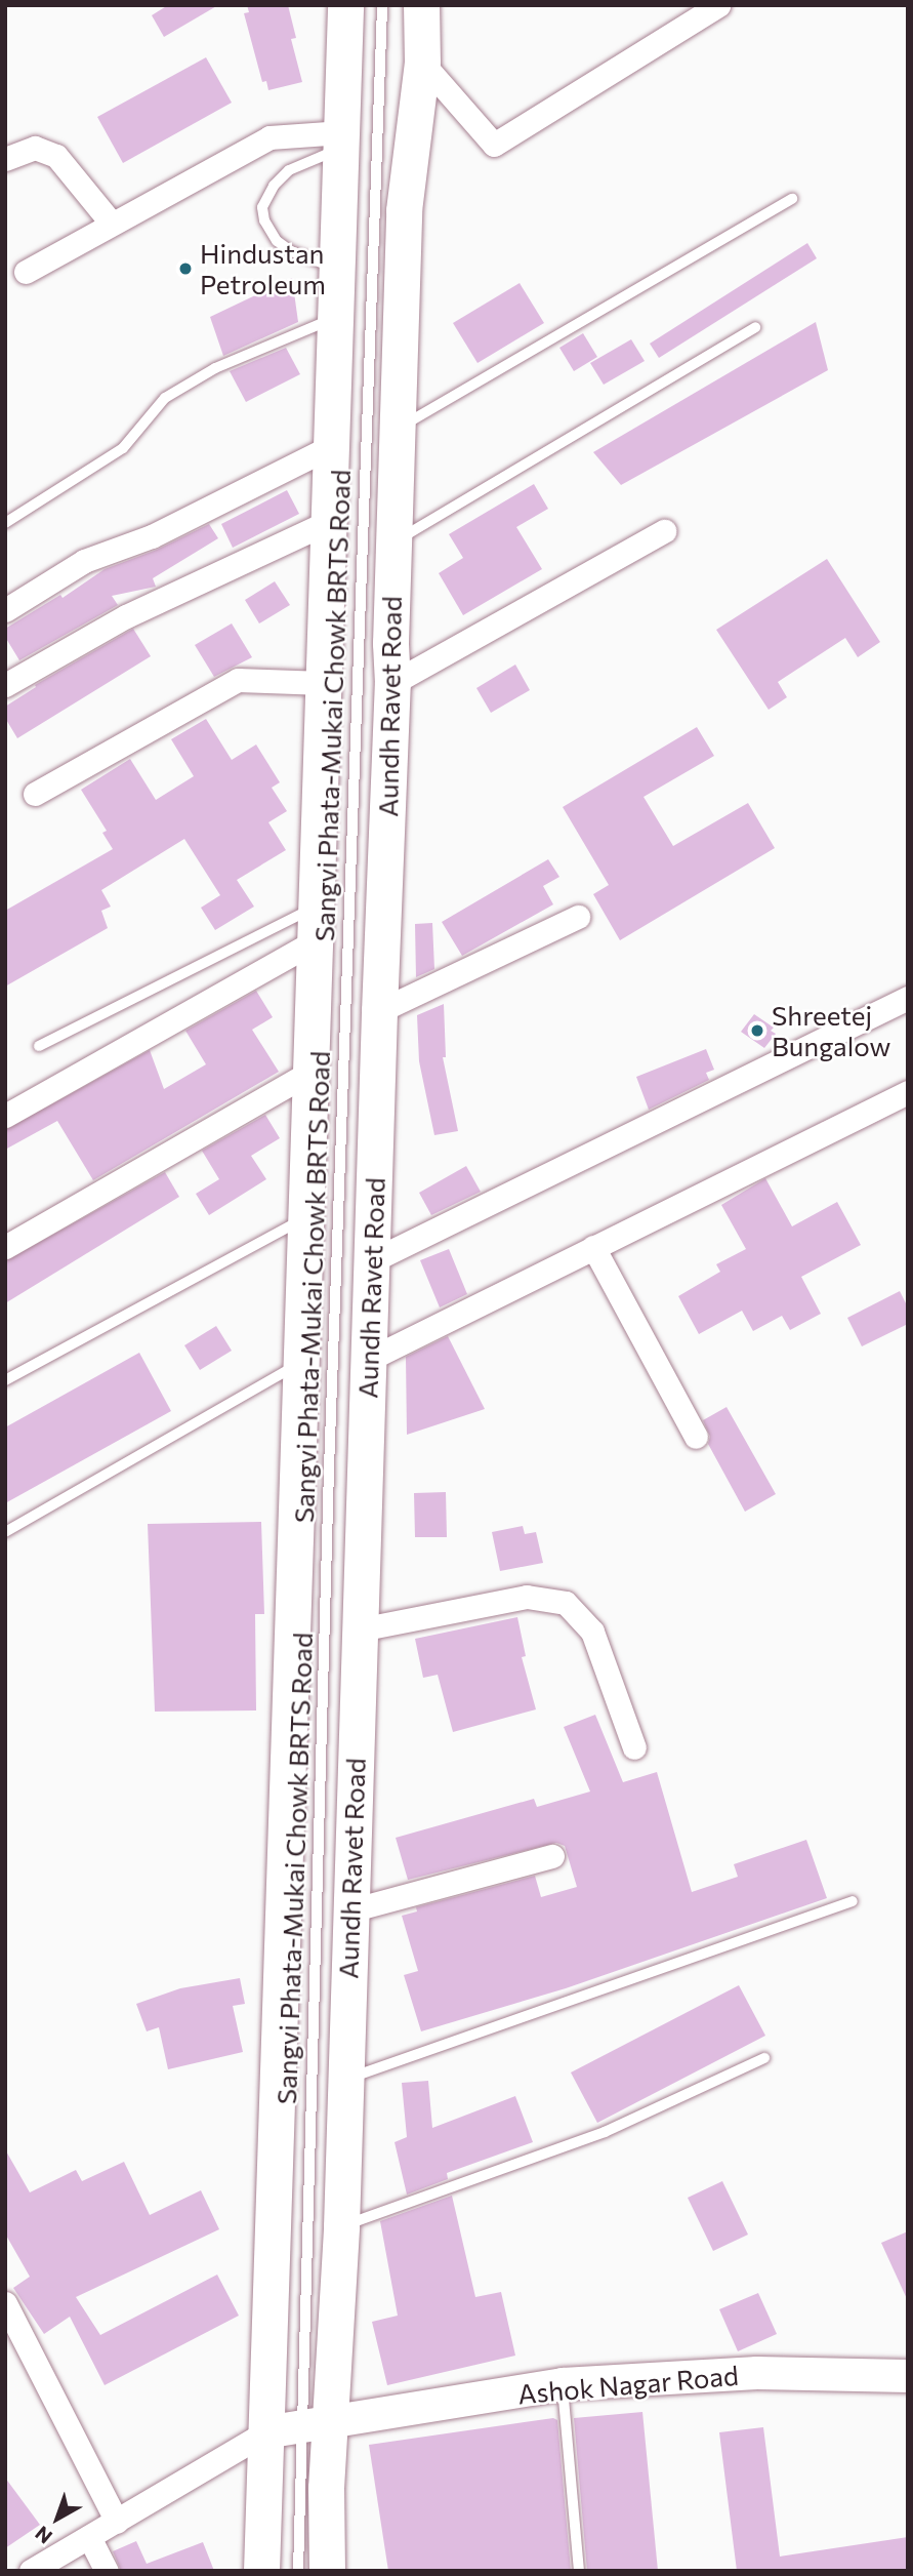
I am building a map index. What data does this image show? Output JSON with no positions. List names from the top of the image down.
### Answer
{
  "streets": {
    "main road": ["Aundh Ravet Road"],
    "street": ["Ashok Nagar Road"],
    "lane": ["Sangvi Phata-Mukai Chowk BRTS Road"]
  },
  "crossings": [
    ["Sangvi Phata-Mukai Chowk BRTS Road", "Aundh Ravet Road"],
    ["Sangvi Phata-Mukai Chowk BRTS Road", "Ashok Nagar Road"],
    ["Aundh Ravet Road", "Ashok Nagar Road"]
  ],
  "places": ["Hindustan Petroleum", "Shreetej Bungalow"],
  "north": "bottom left"
}
